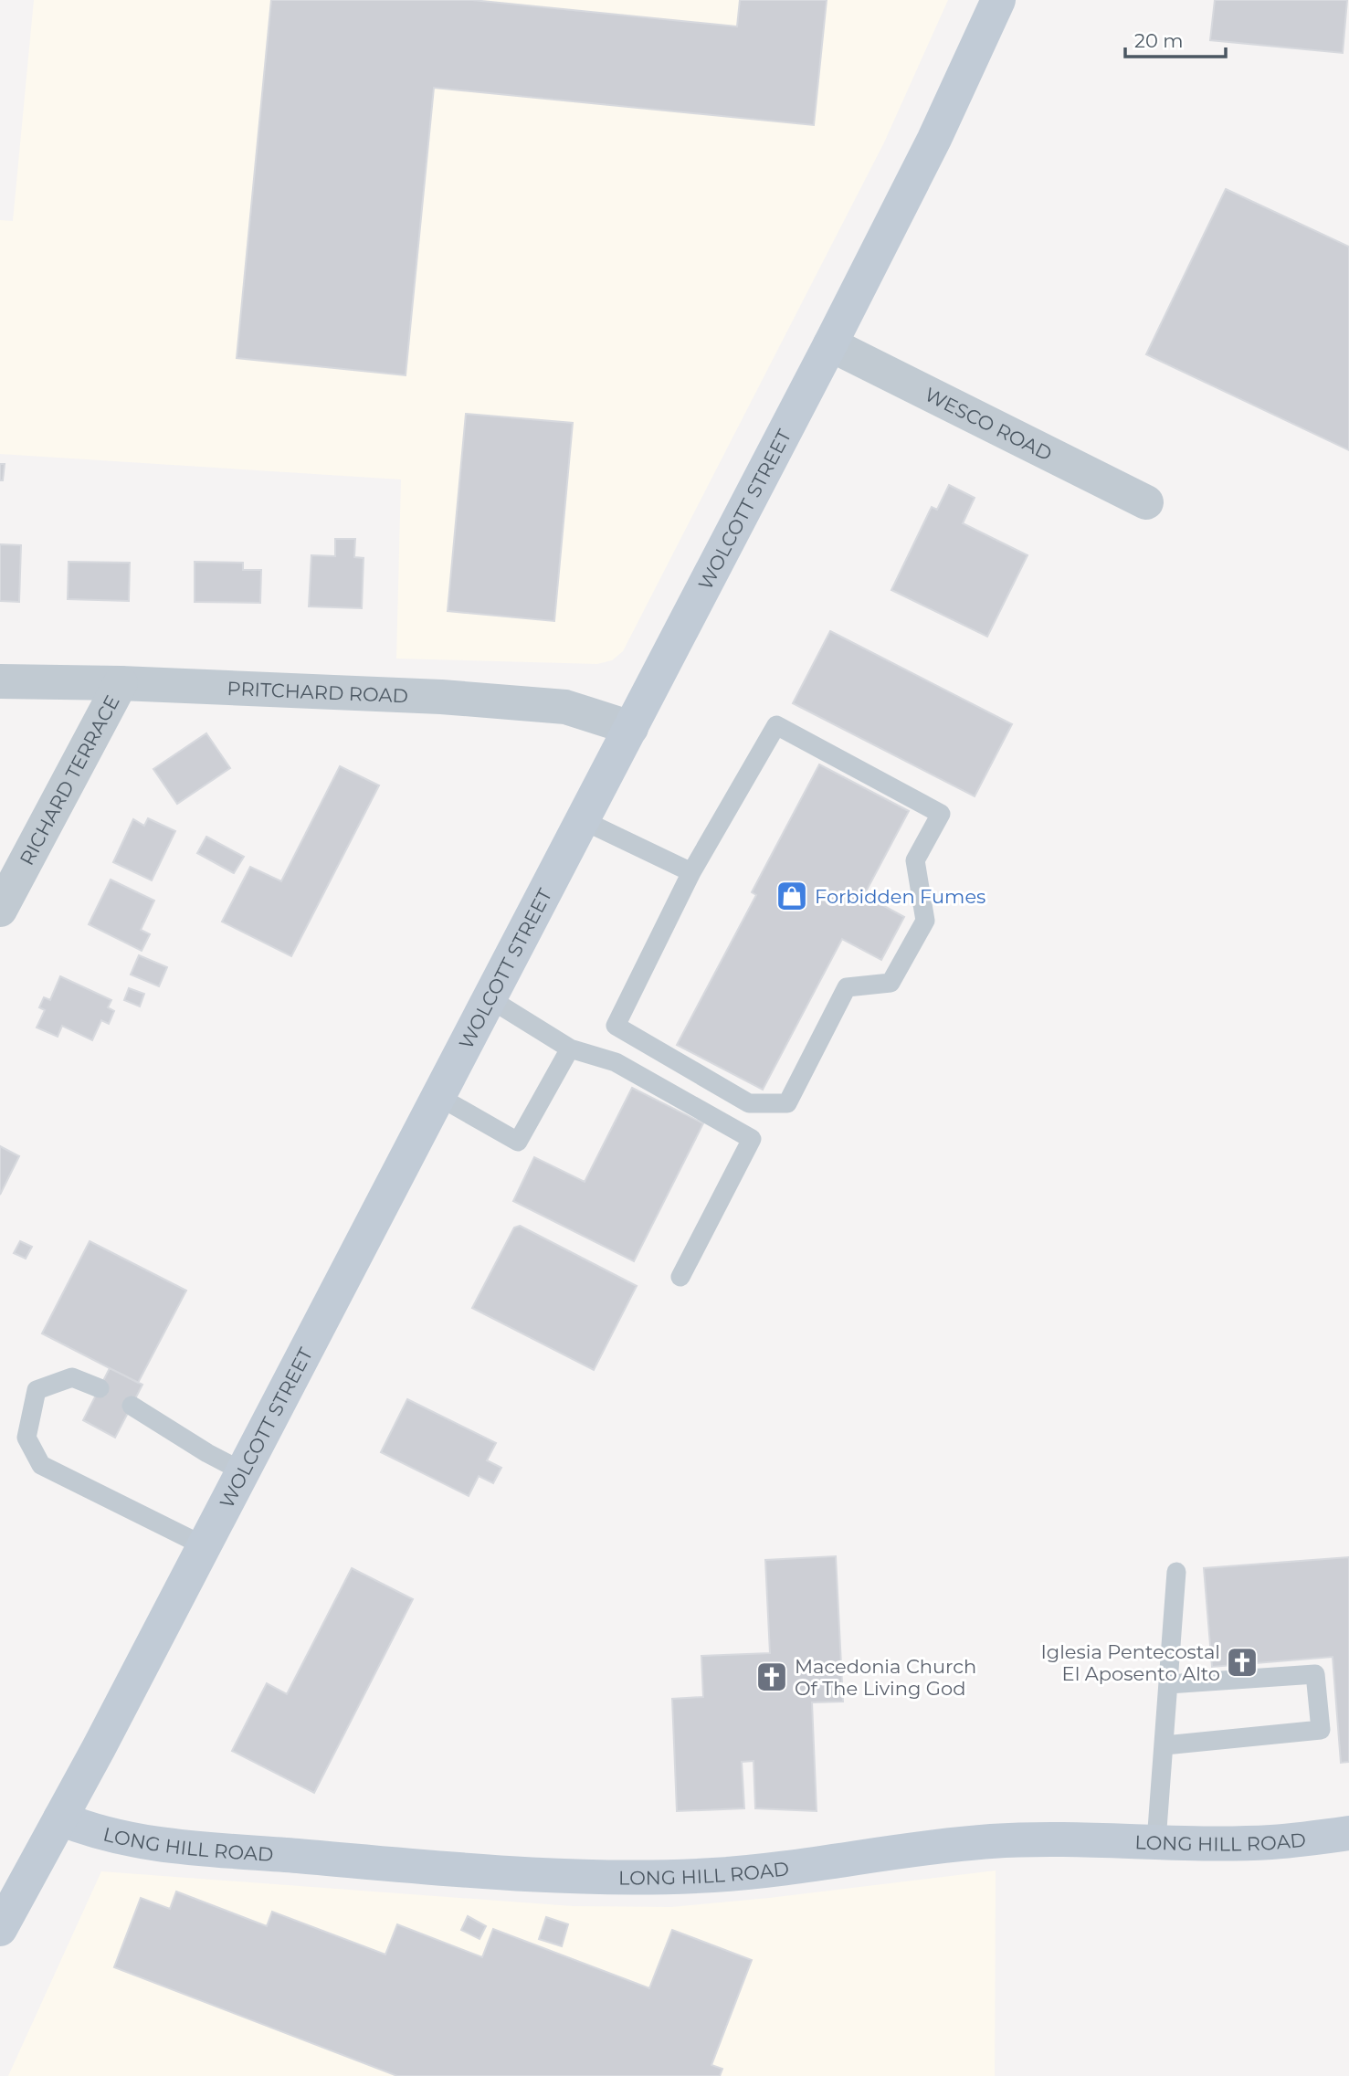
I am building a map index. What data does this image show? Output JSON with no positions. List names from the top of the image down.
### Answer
{
  "streets": {
    "main road": ["WOLCOTT STREET", "LONG HILL ROAD"],
    "street": ["WESCO ROAD", "PRITCHARD ROAD", "RICHARD TERRACE"]
  },
  "crossings": [
    ["WESCO ROAD", "WOLCOTT STREET"],
    ["WOLCOTT STREET", "PRITCHARD ROAD"],
    ["WOLCOTT STREET", "LONG HILL ROAD"],
    ["PRITCHARD ROAD", "RICHARD TERRACE"]
  ],
  "places": {
    "shop": ["Forbidden Fumes"],
    "church": ["Iglesia Pentecostal El Aposento Alto", "Macedonia Church Of The Living God"]
  },
  "scale_bar": "20 m"
}
